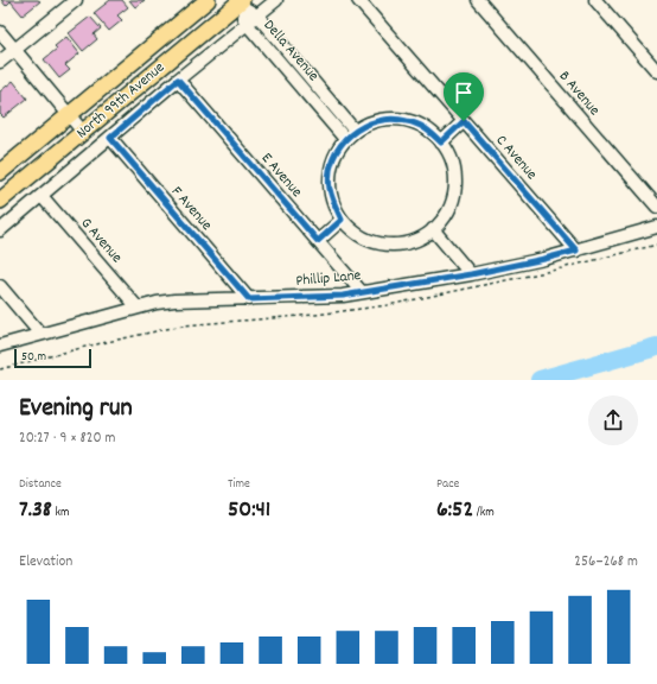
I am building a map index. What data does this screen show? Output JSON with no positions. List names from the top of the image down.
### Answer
{
  "streets": {
    "main road": ["North 99th Avenue"],
    "street": [
      "Della Avenue",
      "B Avenue",
      "C Avenue",
      "E Avenue",
      "F Avenue",
      "G Avenue",
      "Phillip Lane"
    ]
  },
  "crossings": [
    ["Della Avenue", "North 99th Avenue"],
    ["C Avenue", "Phillip Lane"],
    ["E Avenue", "Phillip Lane"],
    ["F Avenue", "Phillip Lane"],
    ["G Avenue", "Phillip Lane"]
  ],
  "scale_bar": "50 m",
  "page": {
    "scale": "50 m",
    "heading": ["Evening run", "20:27 · 9 × 820 m"],
    "stats": [
      ["Distance", "7.38 km"],
      ["Time", "50:41"],
      ["Pace", "6:52 /km"]
    ],
    "chart": ["Elevation", "256–268 m"]
  }
}
